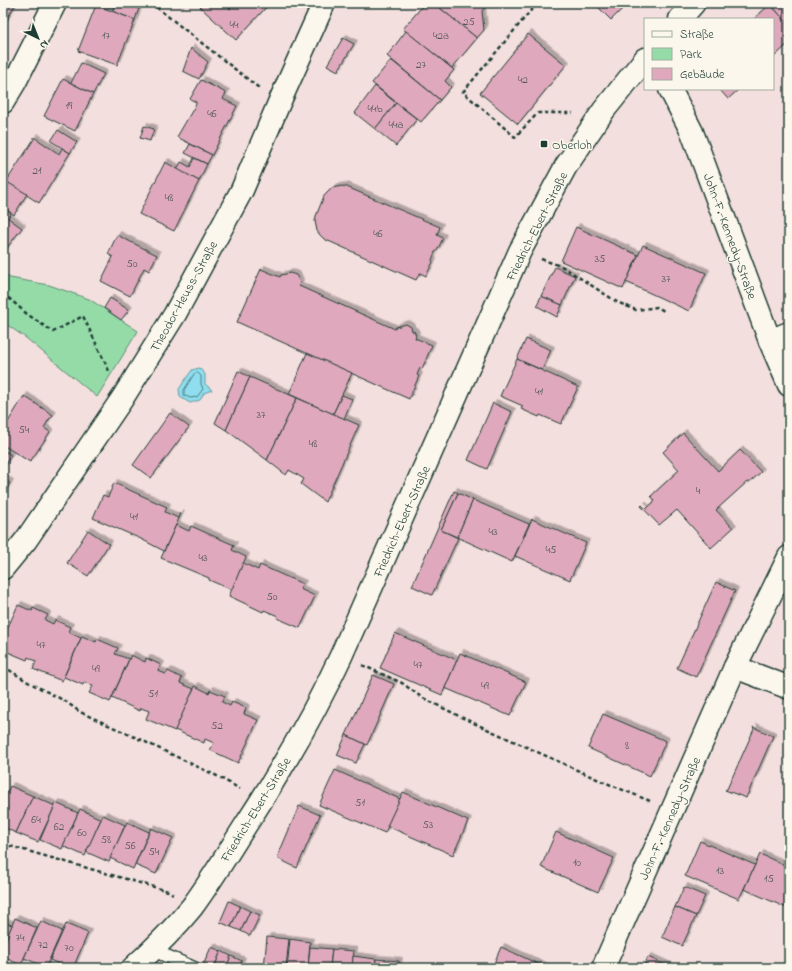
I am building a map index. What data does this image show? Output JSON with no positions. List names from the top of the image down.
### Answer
{
  "streets": {
    "street": ["Friedrich-Ebert-Straße", "John-F.-Kennedy-Straße", "Theodor-Heuss-Straße"]
  },
  "places": {
    "transit": ["Oberloh"]
  },
  "house_numbers": [
    "25",
    "44",
    "17",
    "42a",
    "27",
    "42",
    "19",
    "44b",
    "46",
    "44a",
    "21",
    "48",
    "46",
    "35",
    "50",
    "37",
    "41",
    "37",
    "54",
    "48",
    "4",
    "41",
    "43",
    "45",
    "43",
    "50",
    "47",
    "47",
    "49",
    "49",
    "51",
    "52",
    "8",
    "51",
    "64",
    "53",
    "62",
    "60",
    "58",
    "56",
    "54",
    "10",
    "13",
    "15",
    "74",
    "72",
    "70"
  ],
  "legend": ["Straße", "Park", "Gebäude"],
  "north": "bottom right"
}
